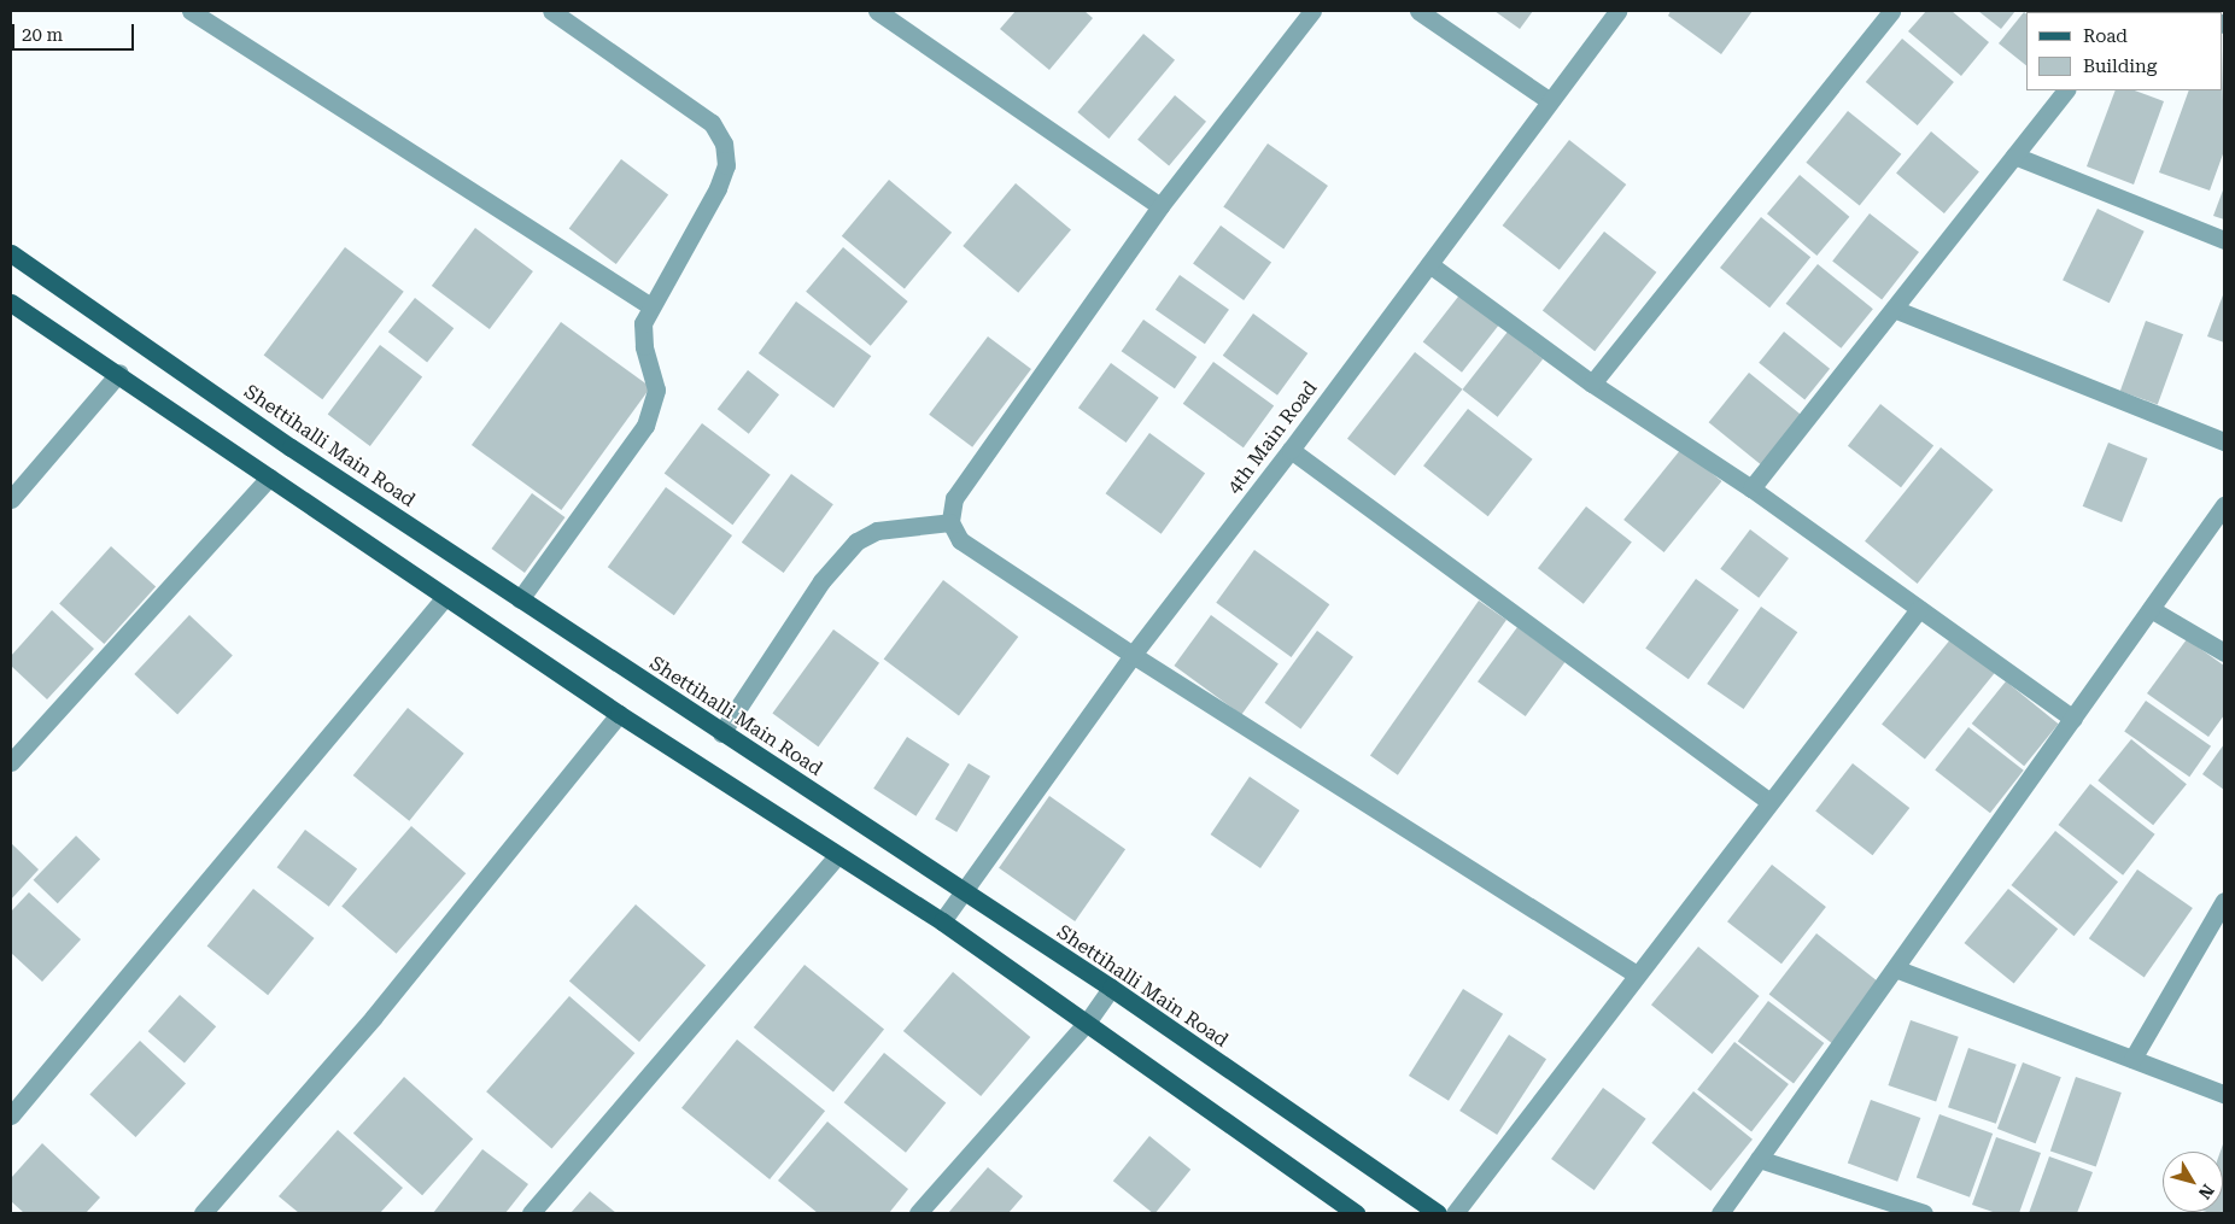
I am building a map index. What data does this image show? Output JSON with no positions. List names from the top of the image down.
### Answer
{
  "streets": {
    "main road": ["Shettihalli Main Road"],
    "street": ["4th Main Road"]
  },
  "crossings": [
    ["4th Main Road", "Shettihalli Main Road"]
  ],
  "legend": ["Road", "Building"],
  "scale_bar": "20 m",
  "north": "bottom right"
}
